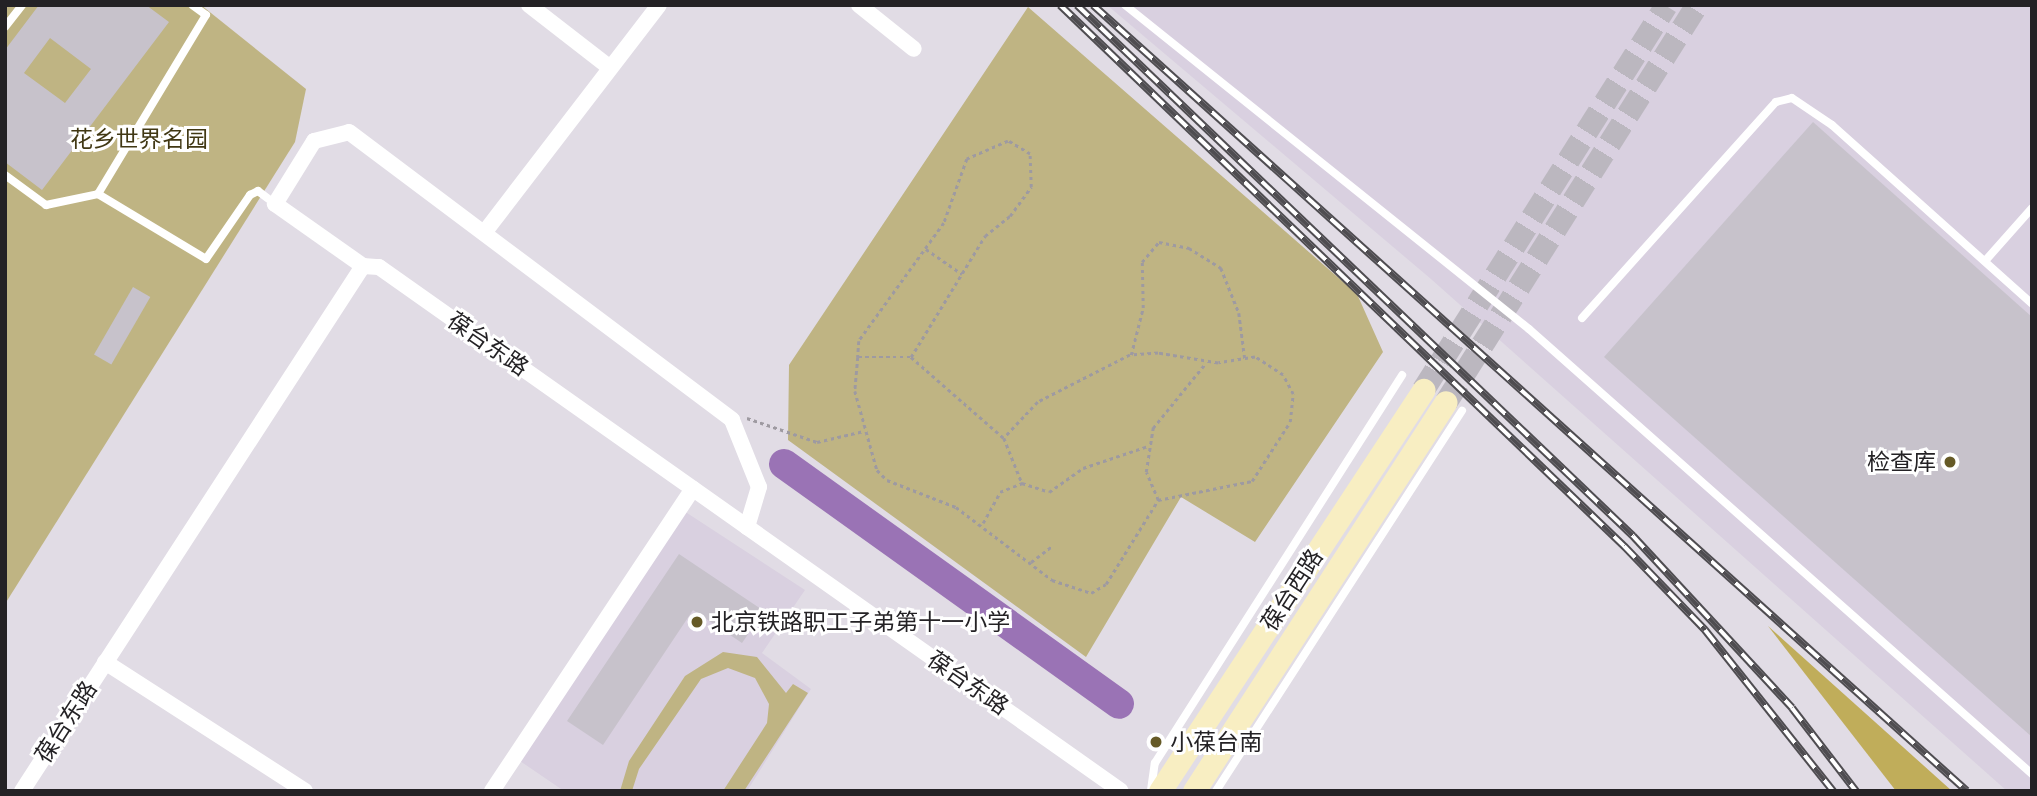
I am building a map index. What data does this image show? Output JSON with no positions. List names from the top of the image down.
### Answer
{
  "streets": {
    "street": ["葆台东路", "葆台西路"]
  },
  "parks": ["花乡世界名园"],
  "places": ["检查库", "北京铁路职工子弟第十一小学", "小葆台南"]
}
